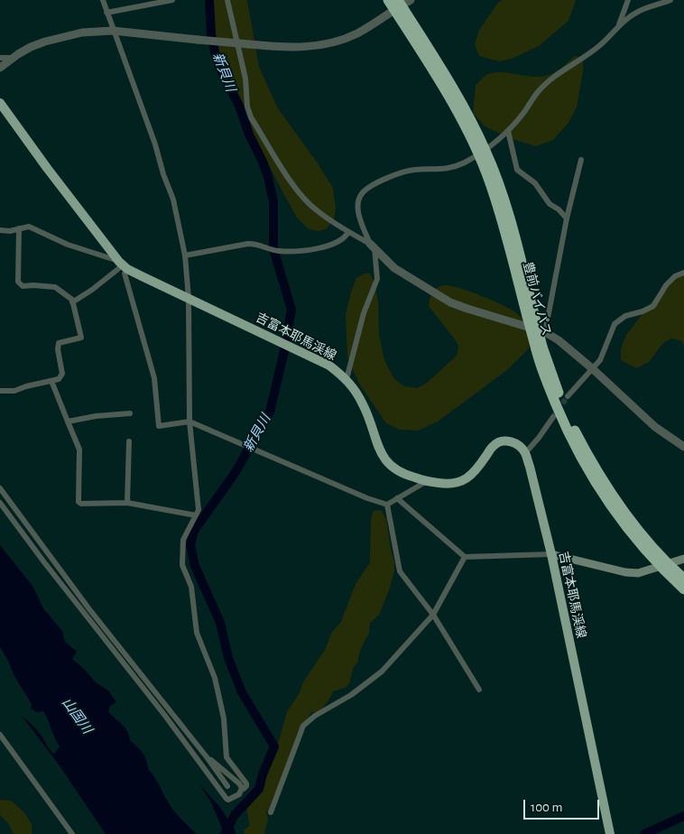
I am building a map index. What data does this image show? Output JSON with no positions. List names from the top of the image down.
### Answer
{
  "streets": {
    "highway": ["豊前バイパス"],
    "main road": ["吉富本耶馬渓線"]
  },
  "water": ["新貝川", "山国川"],
  "scale_bar": "100 m"
}
